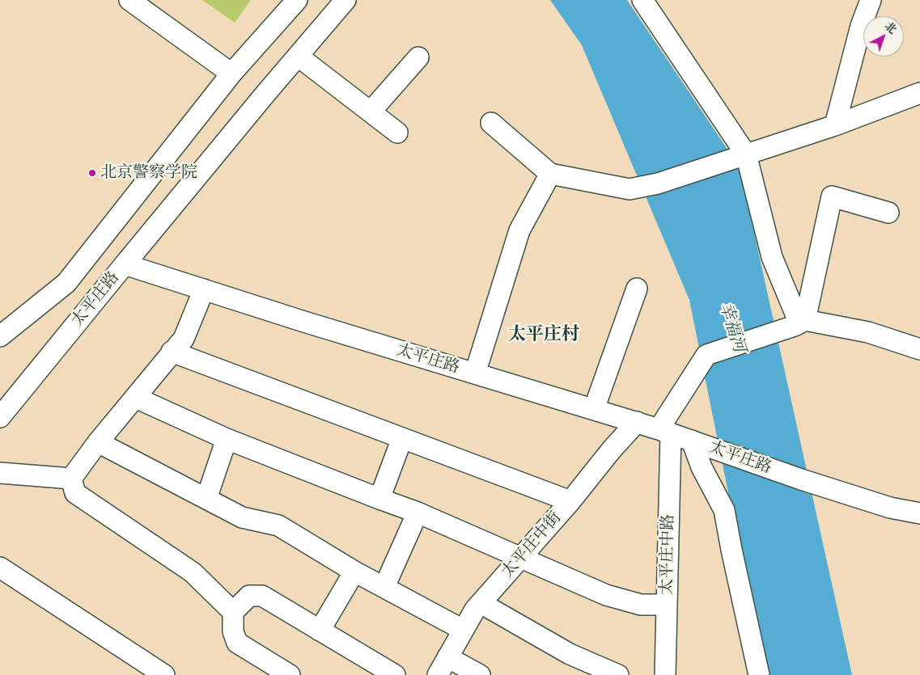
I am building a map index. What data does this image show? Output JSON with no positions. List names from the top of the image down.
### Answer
{
  "streets": {
    "street": ["太平庄路", "太平庄中街", "太平庄中路"]
  },
  "crossings": [
    ["太平庄路", "太平庄中街"],
    ["太平庄路", "太平庄中路"]
  ],
  "districts": ["太平庄村"],
  "water": ["幸福河"],
  "places": ["北京警察学院"],
  "north": "top right"
}
